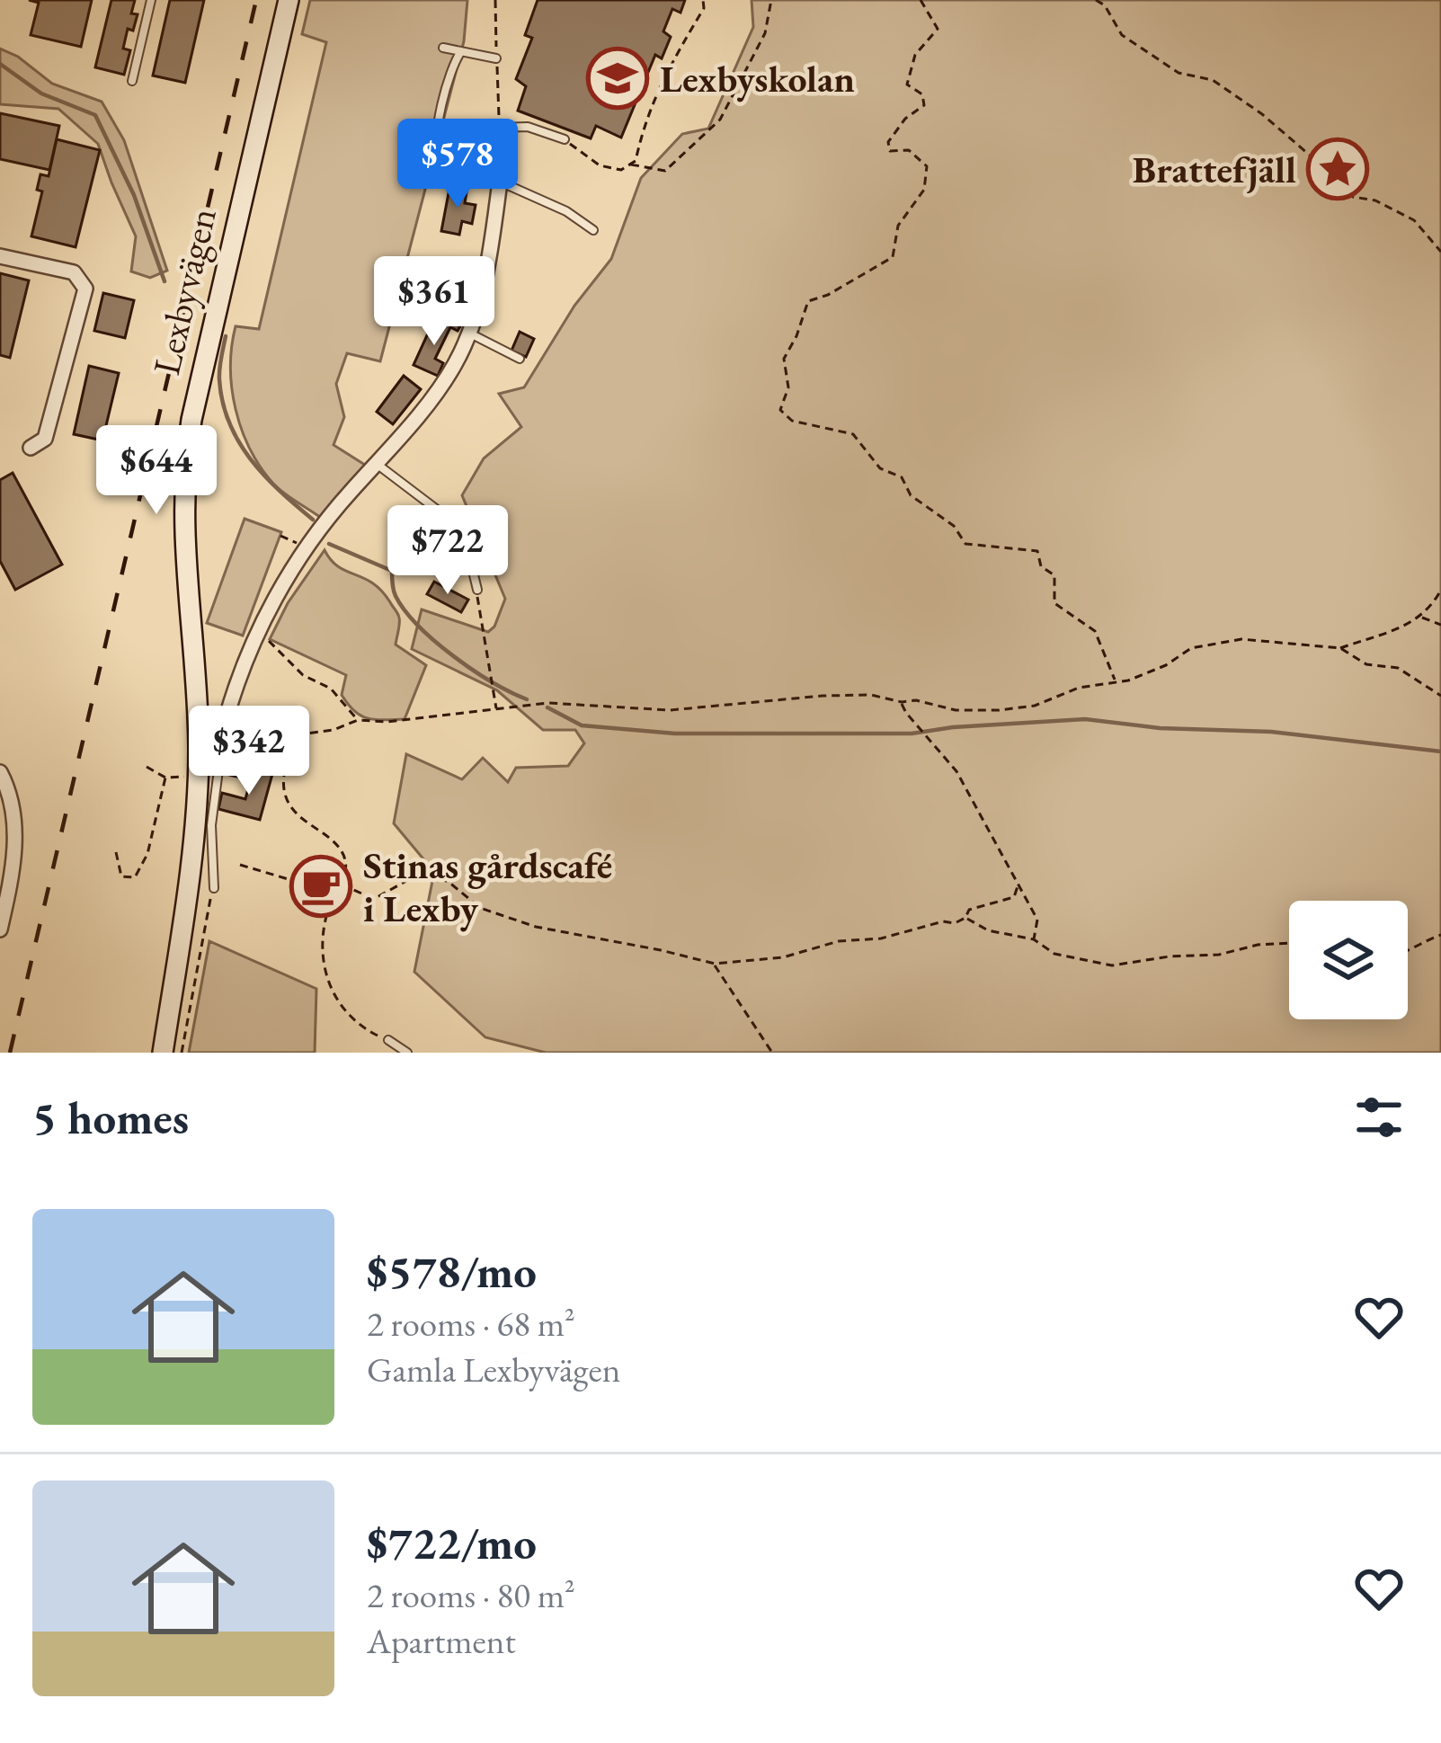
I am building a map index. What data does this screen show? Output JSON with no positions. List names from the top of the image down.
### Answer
{
  "streets": {
    "street": ["Lexbyvägen"]
  },
  "places": {
    "school or university": ["Lexbyskolan"],
    "place": ["Brattefjäll"],
    "cafe": ["Stinas gårdscafé i Lexby"]
  },
  "page": {
    "price": [
      "$578",
      "$361",
      "$644",
      "$722",
      "$342"
    ],
    "heading": "5 homes",
    "list": [
      {
        "name": "$578/mo",
        "note": "2 rooms · 68 m² · Gamla Lexbyvägen"
      },
      {
        "name": "$722/mo",
        "note": "2 rooms · 80 m² · Apartment"
      }
    ]
  }
}
